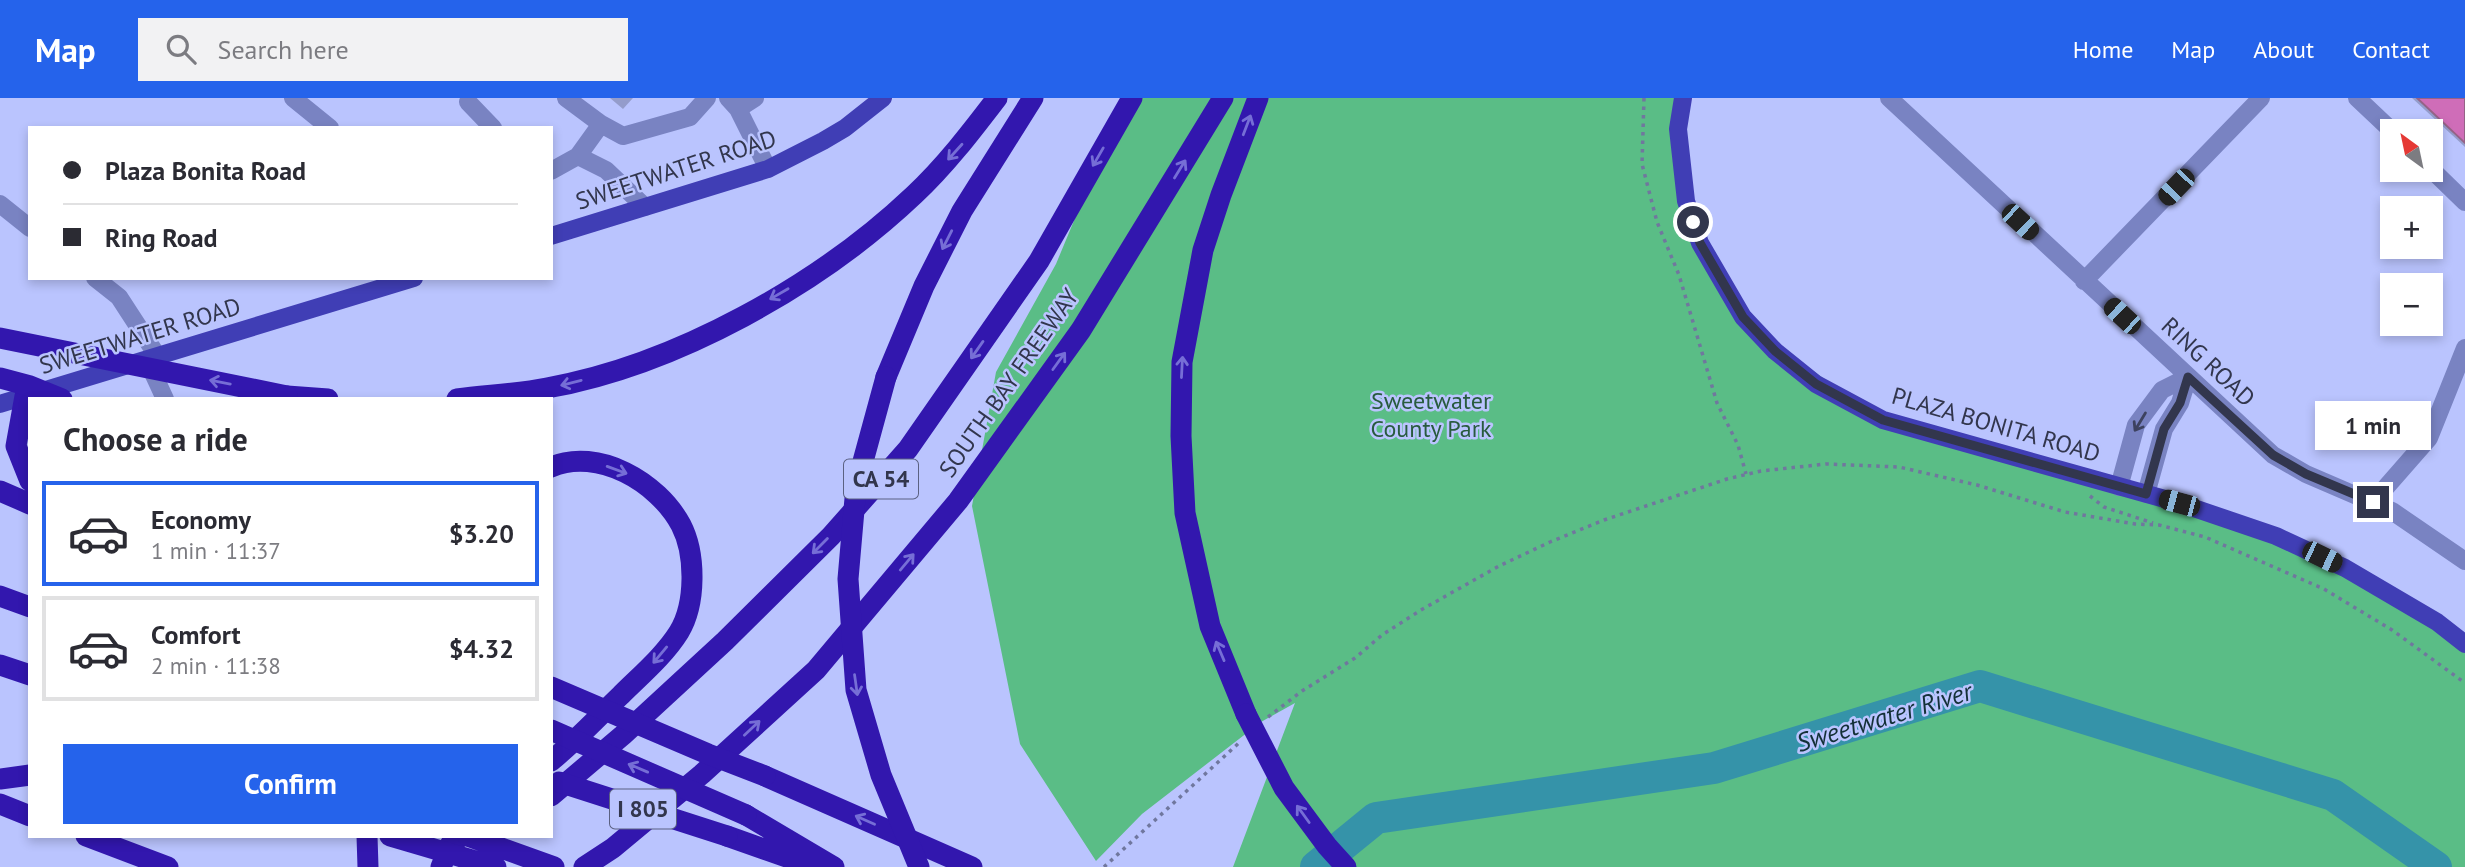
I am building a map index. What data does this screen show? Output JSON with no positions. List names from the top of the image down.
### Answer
{
  "streets": {
    "highway": ["SOUTH BAY FREEWAY", "CA 54", "I 805"],
    "main road": ["SWEETWATER ROAD", "PLAZA BONITA ROAD"],
    "street": ["RING ROAD"]
  },
  "water": ["Sweetwater River"],
  "parks": ["Sweetwater County Park"],
  "north": "top left",
  "page": {
    "header": "Map",
    "search": "Search here",
    "nav": [
      "Home",
      "Map",
      "About",
      "Contact"
    ],
    "map_buttons": ["+", "−"],
    "banner": ["Plaza Bonita Road", "Ring Road"],
    "heading": "Choose a ride",
    "bubble": "1 min",
    "list": [
      {
        "name": "Economy",
        "note": "1 min · 11:37",
        "value": "$3.20"
      },
      {
        "name": "Comfort",
        "note": "2 min · 11:38",
        "value": "$4.32"
      }
    ],
    "buttons": "Confirm"
  }
}
